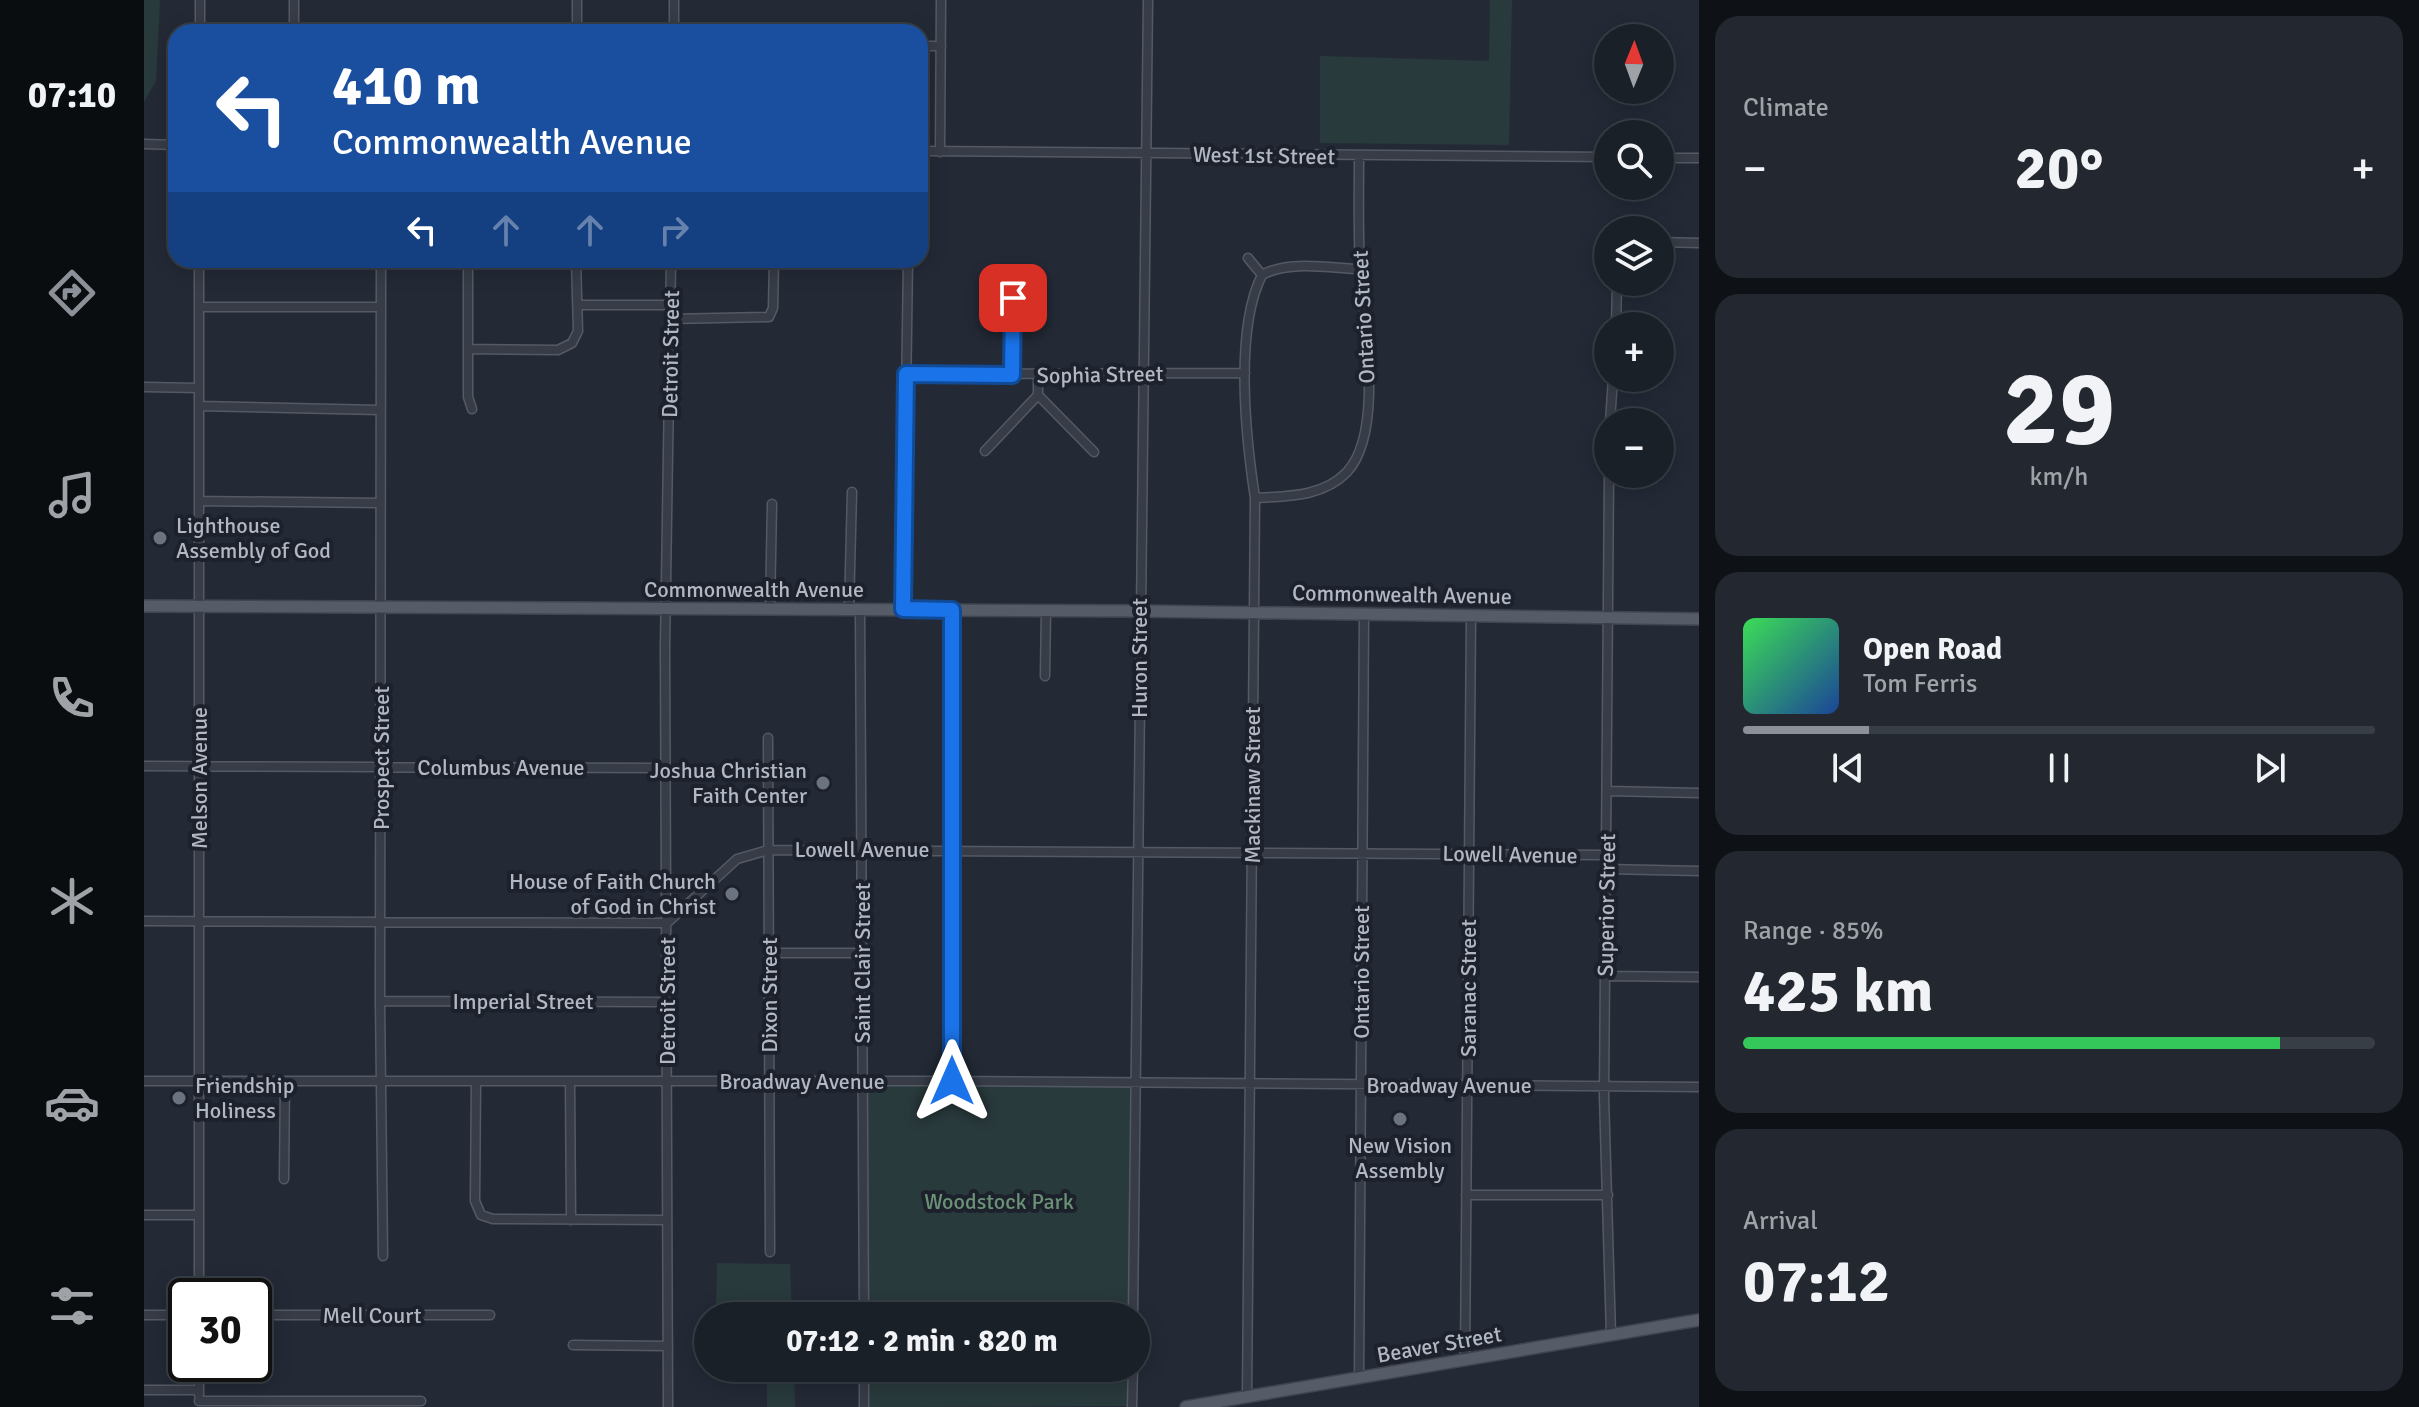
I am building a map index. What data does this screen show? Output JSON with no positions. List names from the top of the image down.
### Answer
{
  "streets": {
    "main road": ["Commonwealth Avenue", "Beaver Street"],
    "street": [
      "West 1st Street",
      "Ontario Street",
      "Detroit Street",
      "Sophia Street",
      "Huron Street",
      "Prospect Street",
      "Columbus Avenue",
      "Melson Avenue",
      "Mackinaw Street",
      "Lowell Avenue",
      "Superior Street",
      "Saint Clair Street",
      "Saranac Street",
      "Dixon Street",
      "Imperial Street",
      "Broadway Avenue",
      "Mell Court"
    ]
  },
  "crossings": [
    ["West 1st Street", "Ontario Street"],
    ["West 1st Street", "Huron Street"],
    ["Ontario Street", "Commonwealth Avenue"],
    ["Ontario Street", "Mackinaw Street"],
    ["Ontario Street", "Lowell Avenue"],
    ["Ontario Street", "Broadway Avenue"],
    ["Ontario Street", "Beaver Street"],
    ["Detroit Street", "Commonwealth Avenue"],
    ["Detroit Street", "Columbus Avenue"],
    ["Detroit Street", "Lowell Avenue"],
    ["Detroit Street", "Imperial Street"],
    ["Detroit Street", "Broadway Avenue"],
    ["Sophia Street", "Huron Street"],
    ["Sophia Street", "Mackinaw Street"],
    ["Commonwealth Avenue", "Huron Street"],
    ["Commonwealth Avenue", "Prospect Street"],
    ["Commonwealth Avenue", "Melson Avenue"],
    ["Commonwealth Avenue", "Mackinaw Street"],
    ["Commonwealth Avenue", "Superior Street"],
    ["Commonwealth Avenue", "Saint Clair Street"],
    ["Commonwealth Avenue", "Saranac Street"],
    ["Huron Street", "Lowell Avenue"],
    ["Huron Street", "Broadway Avenue"],
    ["Prospect Street", "Columbus Avenue"],
    ["Prospect Street", "Imperial Street"],
    ["Prospect Street", "Broadway Avenue"],
    ["Columbus Avenue", "Melson Avenue"],
    ["Melson Avenue", "Broadway Avenue"],
    ["Mackinaw Street", "Lowell Avenue"],
    ["Mackinaw Street", "Broadway Avenue"],
    ["Mackinaw Street", "Beaver Street"],
    ["Lowell Avenue", "Superior Street"],
    ["Lowell Avenue", "Saint Clair Street"],
    ["Lowell Avenue", "Saranac Street"],
    ["Lowell Avenue", "Dixon Street"],
    ["Superior Street", "Broadway Avenue"],
    ["Superior Street", "Beaver Street"],
    ["Saint Clair Street", "Broadway Avenue"],
    ["Saranac Street", "Broadway Avenue"],
    ["Saranac Street", "Beaver Street"],
    ["Dixon Street", "Broadway Avenue"]
  ],
  "parks": ["Woodstock Park"],
  "places": [
    "Lighthouse Assembly of God",
    "Joshua Christian Faith Center",
    "House of Faith Church of God in Christ",
    "Friendship Holiness",
    "New Vision Assembly"
  ],
  "north": "top",
  "page": {
    "tabs": "07:10",
    "tile": [
      "Climate",
      ["29", "km/h"],
      ["Range · 85%", "425 km"],
      ["Arrival", "07:12"]
    ],
    "map_buttons": ["+", "−"],
    "turn": ["410 m", "Commonwealth Avenue"],
    "heat": ["−", "20°", "+"],
    "song": ["Open Road", "Tom Ferris"],
    "limit": "30",
    "trip": "07:12 · 2 min · 820 m"
  }
}
